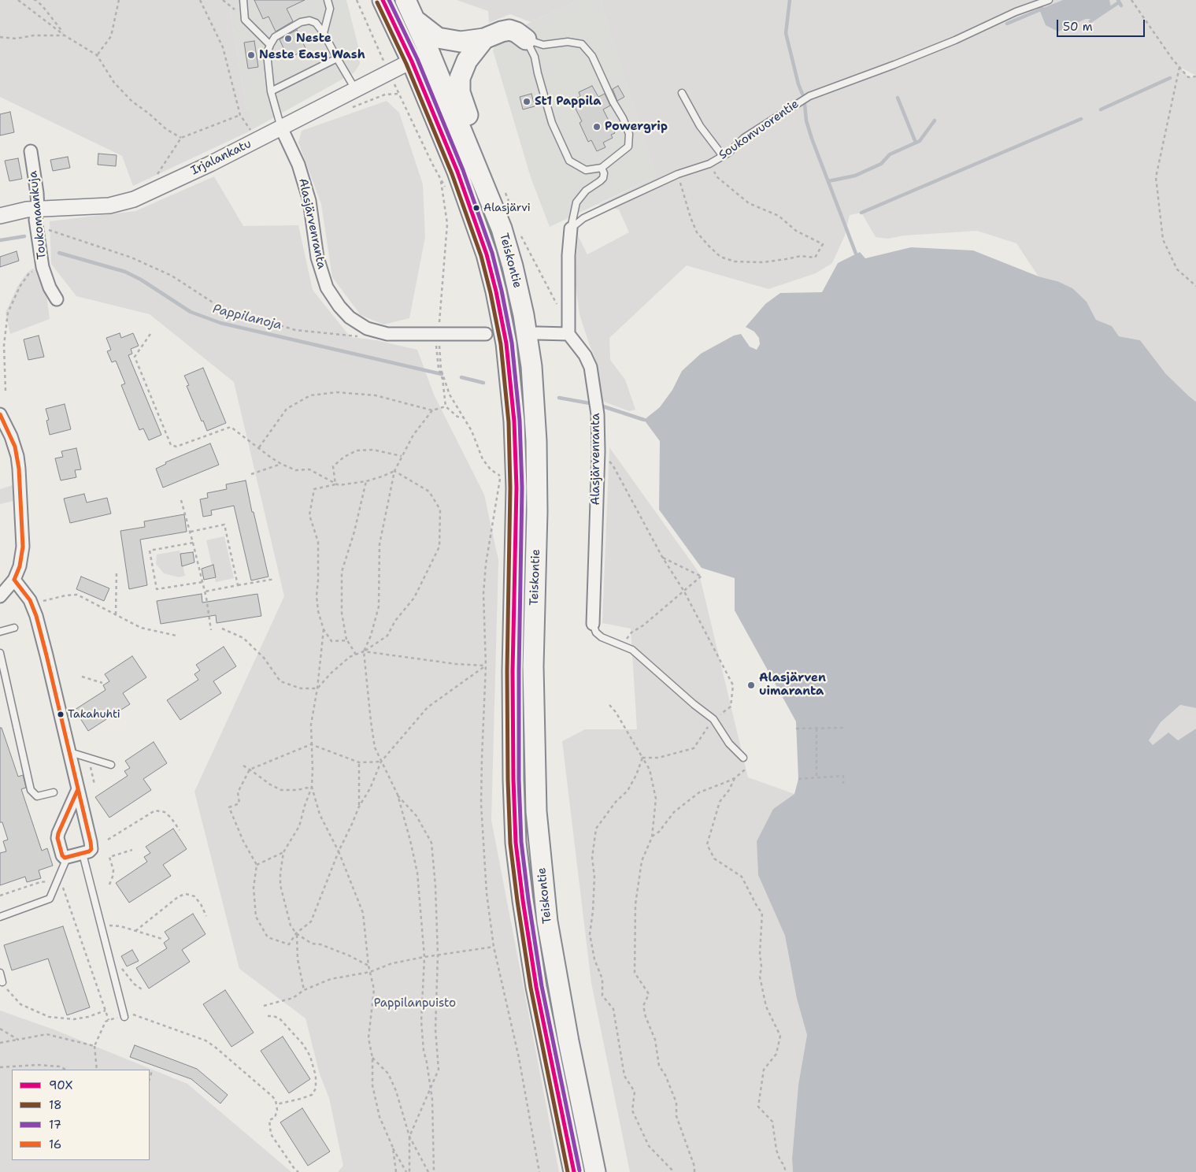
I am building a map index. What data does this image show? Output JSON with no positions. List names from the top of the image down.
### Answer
{
  "streets": {
    "highway": ["Teiskontie"],
    "street": ["Irjalankatu", "Toukomaankuja", "Alasjärvenranta"],
    "lane": ["Soukonvuorentie"]
  },
  "crossings": [
    ["Irjalankatu", "Toukomaankuja"],
    ["Irjalankatu", "Alasjärvenranta"],
    ["Irjalankatu", "Teiskontie"]
  ],
  "water": ["Pappilanoja"],
  "parks": ["Pappilanpuisto"],
  "places": [
    "Neste",
    "Neste Easy Wash",
    "St1 Pappila",
    "Powergrip",
    "Alasjärvi",
    "Alasjärven uimaranta",
    "Takahuhti"
  ],
  "lines": [
    "transit line 90X",
    "transit line 17",
    "transit line 18",
    "transit line 16"
  ],
  "legend": [
    "90X",
    "18",
    "17",
    "16"
  ],
  "scale_bar": "50 m"
}
